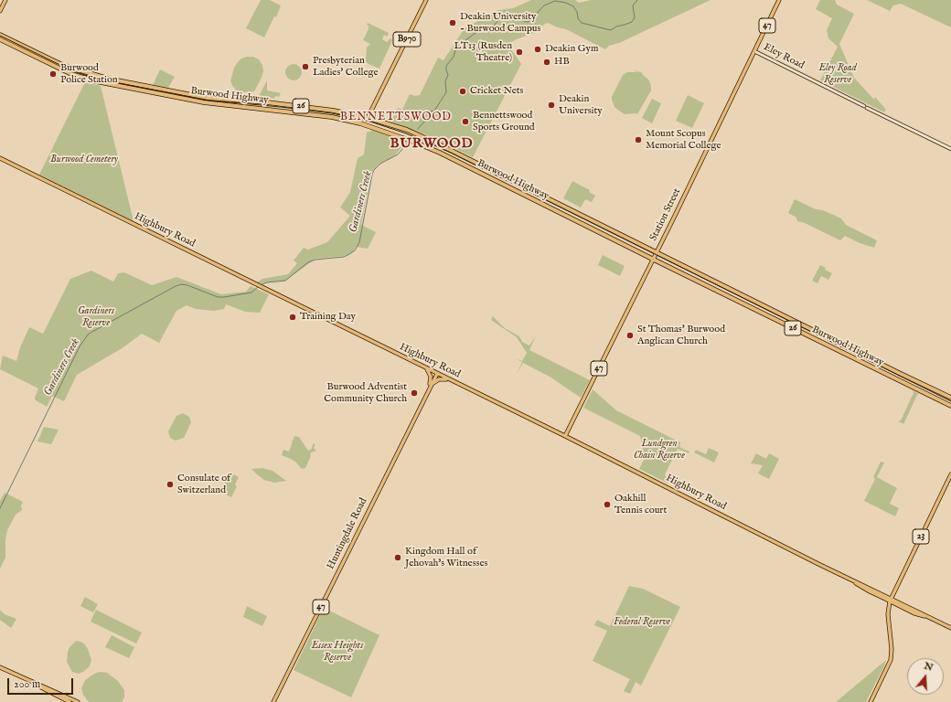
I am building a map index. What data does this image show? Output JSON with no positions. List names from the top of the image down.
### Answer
{
  "streets": {
    "highway": ["Burwood Highway", "26"],
    "main road": [
      "47",
      "B970",
      "Eley Road",
      "Station Street",
      "Highbury Road",
      "Huntingdale Road",
      "23"
    ]
  },
  "crossings": [
    ["B970", "Burwood Highway"],
    ["Eley Road", "Station Street"],
    ["Burwood Highway", "Station Street"],
    ["Station Street", "Highbury Road"],
    ["Highbury Road", "Huntingdale Road"],
    ["Highbury Road", "23"]
  ],
  "districts": ["BENNETTSWOOD", "BURWOOD"],
  "water": ["Gardiners Creek"],
  "parks": [
    "Eley Road Reserve",
    "Burwood Cemetery",
    "Gardiners Reserve",
    "Lundgren Chain Reserve",
    "Federal Reserve",
    "Essex Heights Reserve"
  ],
  "places": [
    "Deakin University - Burwood Campus",
    "Deakin Gym",
    "LT13 (Rusden Theatre)",
    "HB",
    "Presbyterian Ladies' College",
    "Burwood Police Station",
    "Cricket Nets",
    "Deakin University",
    "Bennettswood Sports Ground",
    "Mount Scopus Memorial College",
    "Training Day",
    "St Thomas' Burwood Anglican Church",
    "Burwood Adventist Community Church",
    "Consulate of Switzerland",
    "Oakhill Tennis court",
    "Kingdom Hall of Jehovah's Witnesses"
  ],
  "scale_bar": "200 m",
  "north": "top"
}
